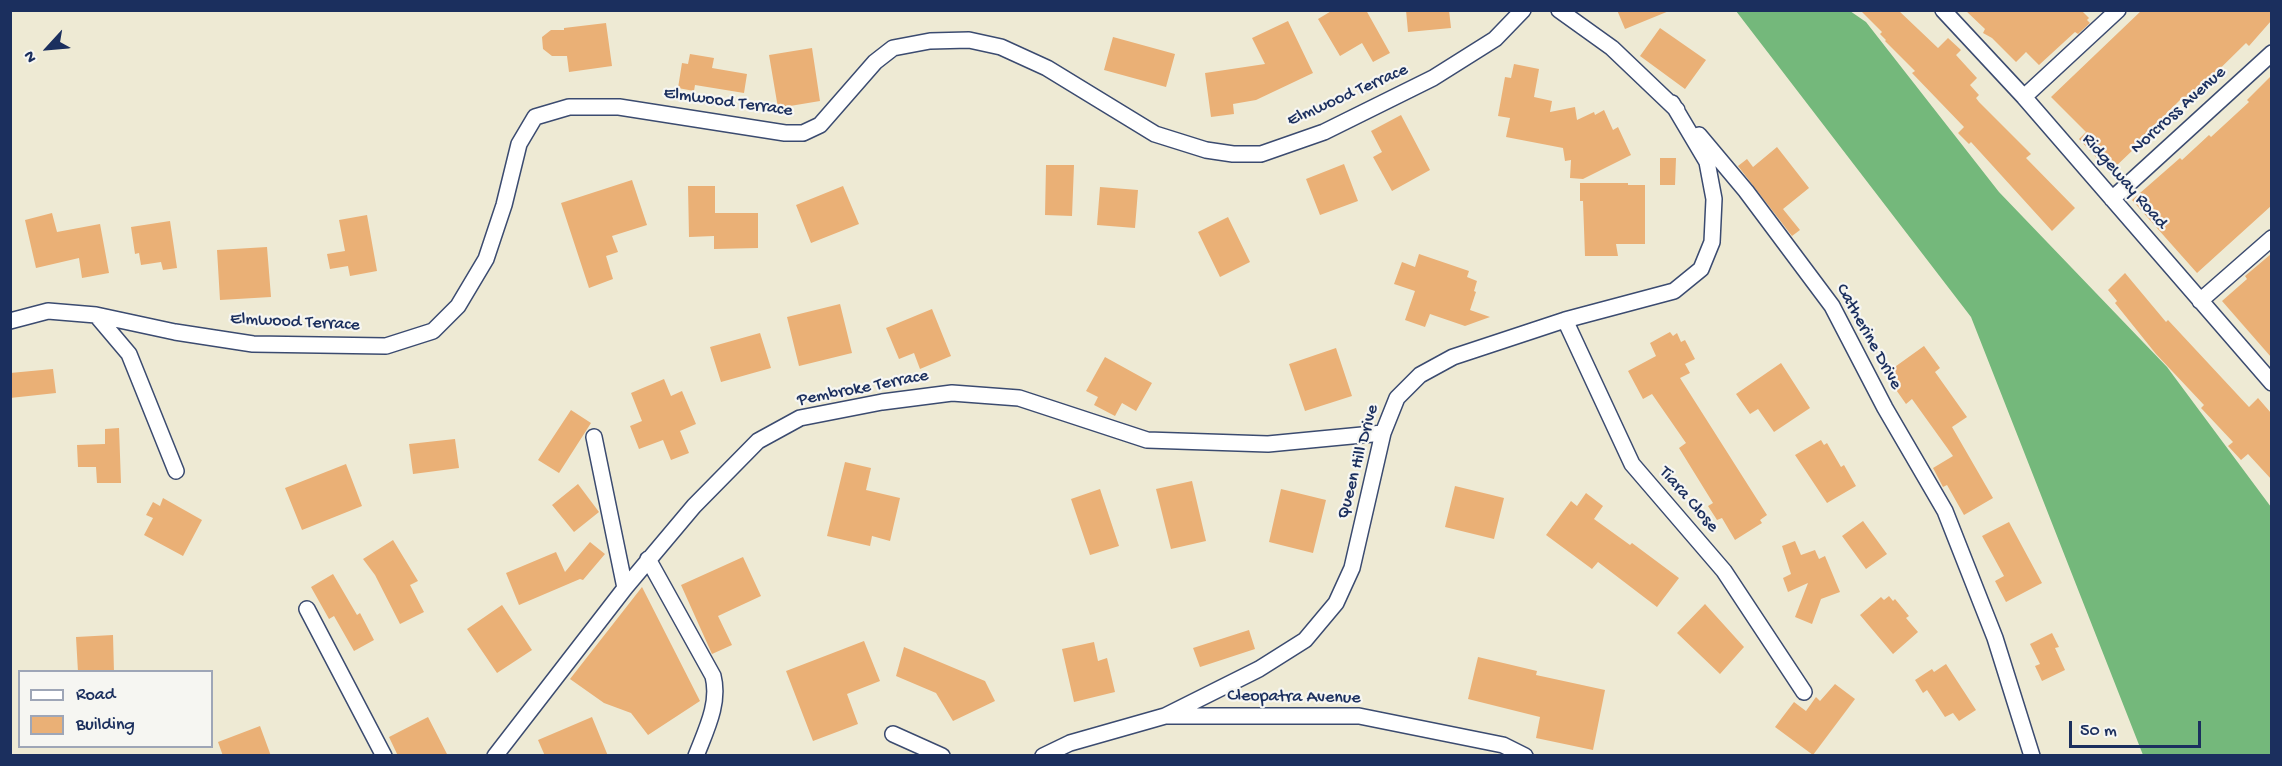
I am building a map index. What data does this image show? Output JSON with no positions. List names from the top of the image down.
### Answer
{
  "streets": {
    "street": [
      "Elmwood Terrace",
      "Norcross Avenue",
      "Ridgeway Road",
      "Catherine Drive",
      "Pembroke Terrace",
      "Queen Hill Drive",
      "Tiara Close",
      "Cleopatra Avenue"
    ]
  },
  "crossings": [
    ["Norcross Avenue", "Ridgeway Road"],
    ["Catherine Drive", "Queen Hill Drive"],
    ["Pembroke Terrace", "Queen Hill Drive"],
    ["Queen Hill Drive", "Tiara Close"],
    ["Queen Hill Drive", "Cleopatra Avenue"]
  ],
  "legend": ["Road", "Building"],
  "scale_bar": "50 m",
  "north": "bottom left"
}
